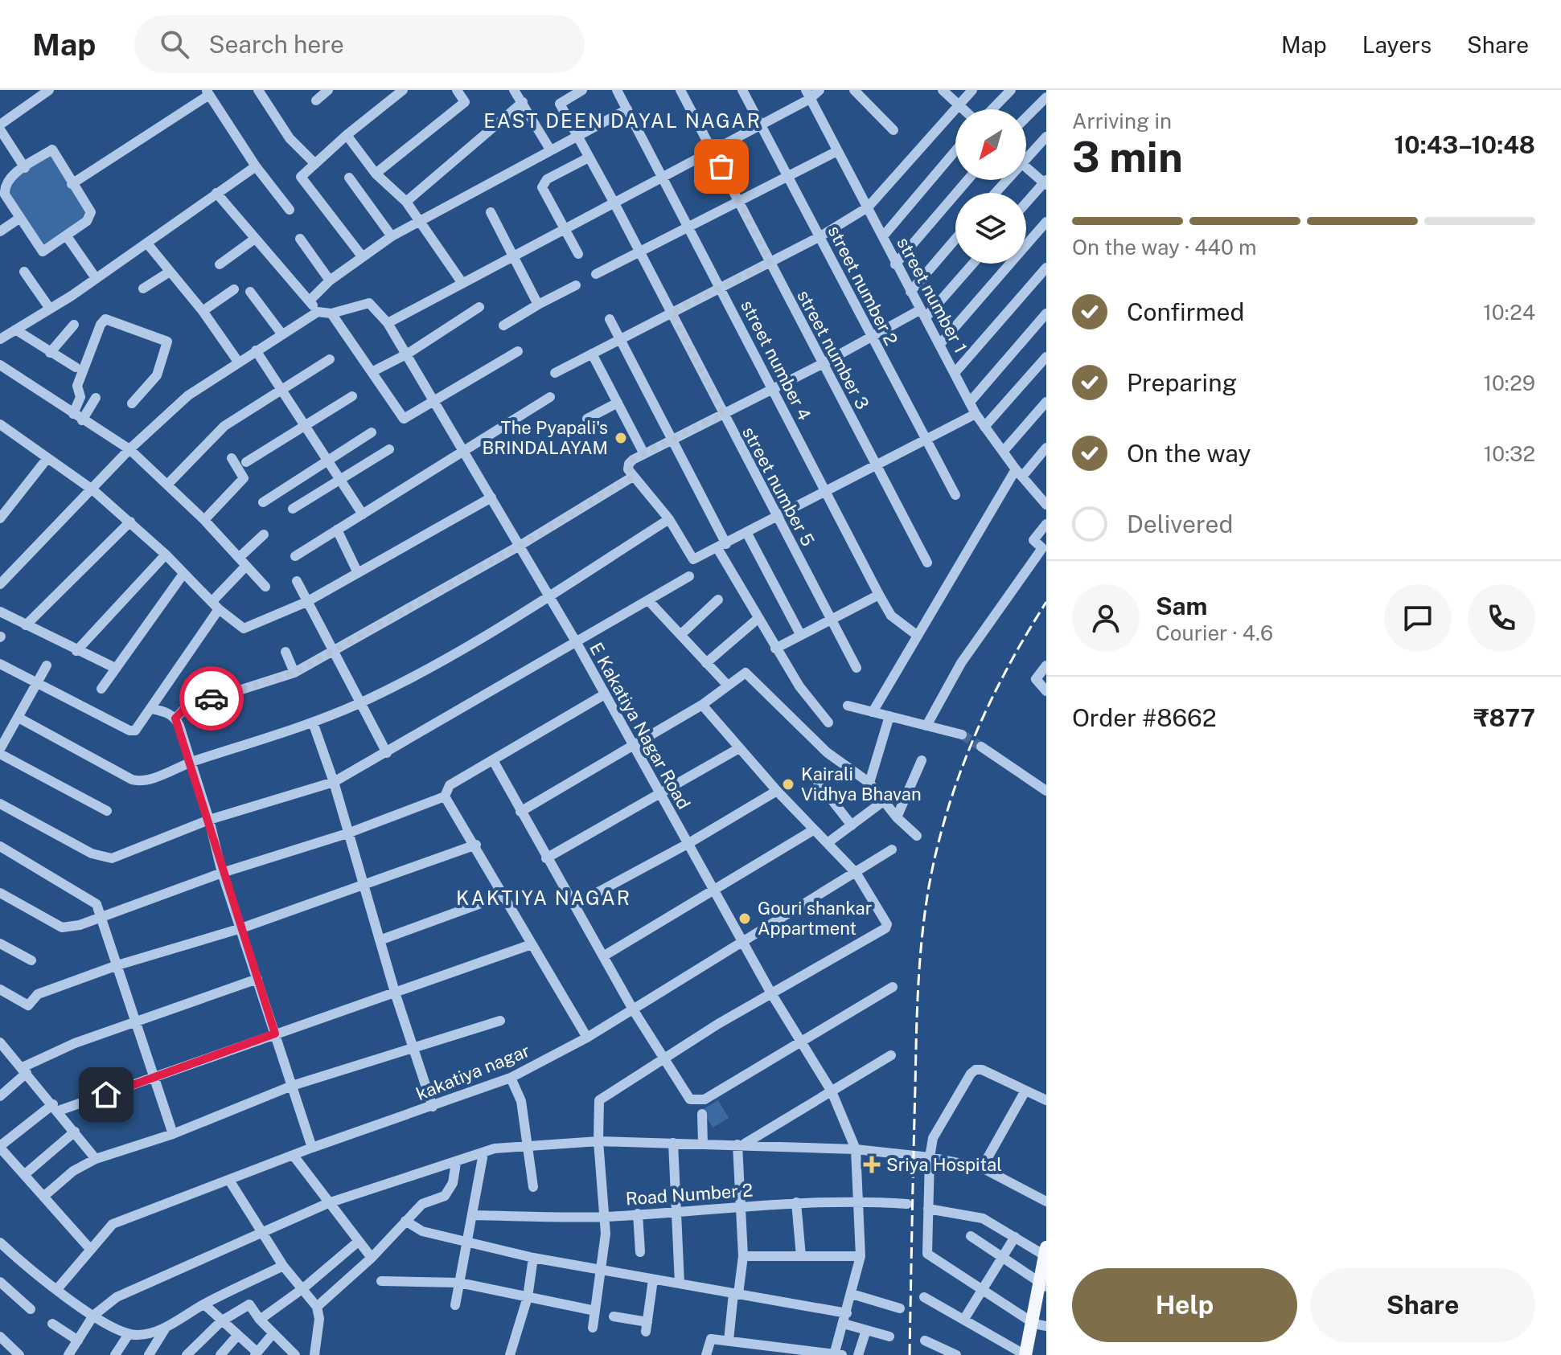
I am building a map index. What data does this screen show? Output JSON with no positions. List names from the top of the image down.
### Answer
{
  "streets": {
    "street": [
      "street number 2",
      "street number 1",
      "street number 3",
      "street number 4",
      "street number 5",
      "E Kakatiya Nagar Road",
      "kakatiya nagar",
      "Road Number 2"
    ]
  },
  "crossings": [
    ["E Kakatiya Nagar Road", "kakatiya nagar"],
    ["E Kakatiya Nagar Road", "Road Number 2"]
  ],
  "districts": ["EAST DEEN DAYAL NAGAR", "KAKTIYA NAGAR"],
  "places": {
    "other": ["The Pyapali's BRINDALAYAM", "Kairali Vidhya Bhavan", "Gouri shankar Appartment"],
    "health": ["Sriya Hospital"]
  },
  "north": "bottom left",
  "page": {
    "header": "Map",
    "search": "Search here",
    "nav": ["Map", "Layers", "Share"],
    "heading": ["3 min", "Arriving in", "10:43–10:48"],
    "panel": [
      "Sam",
      "Courier · 4.6",
      "Order #8662",
      "₹877"
    ],
    "bar": "On the way · 440 m",
    "list": [
      ["Confirmed", "10:24"],
      ["Preparing", "10:29"],
      ["On the way", "10:32"],
      "Delivered"
    ],
    "buttons": ["Help", "Share"]
  }
}
